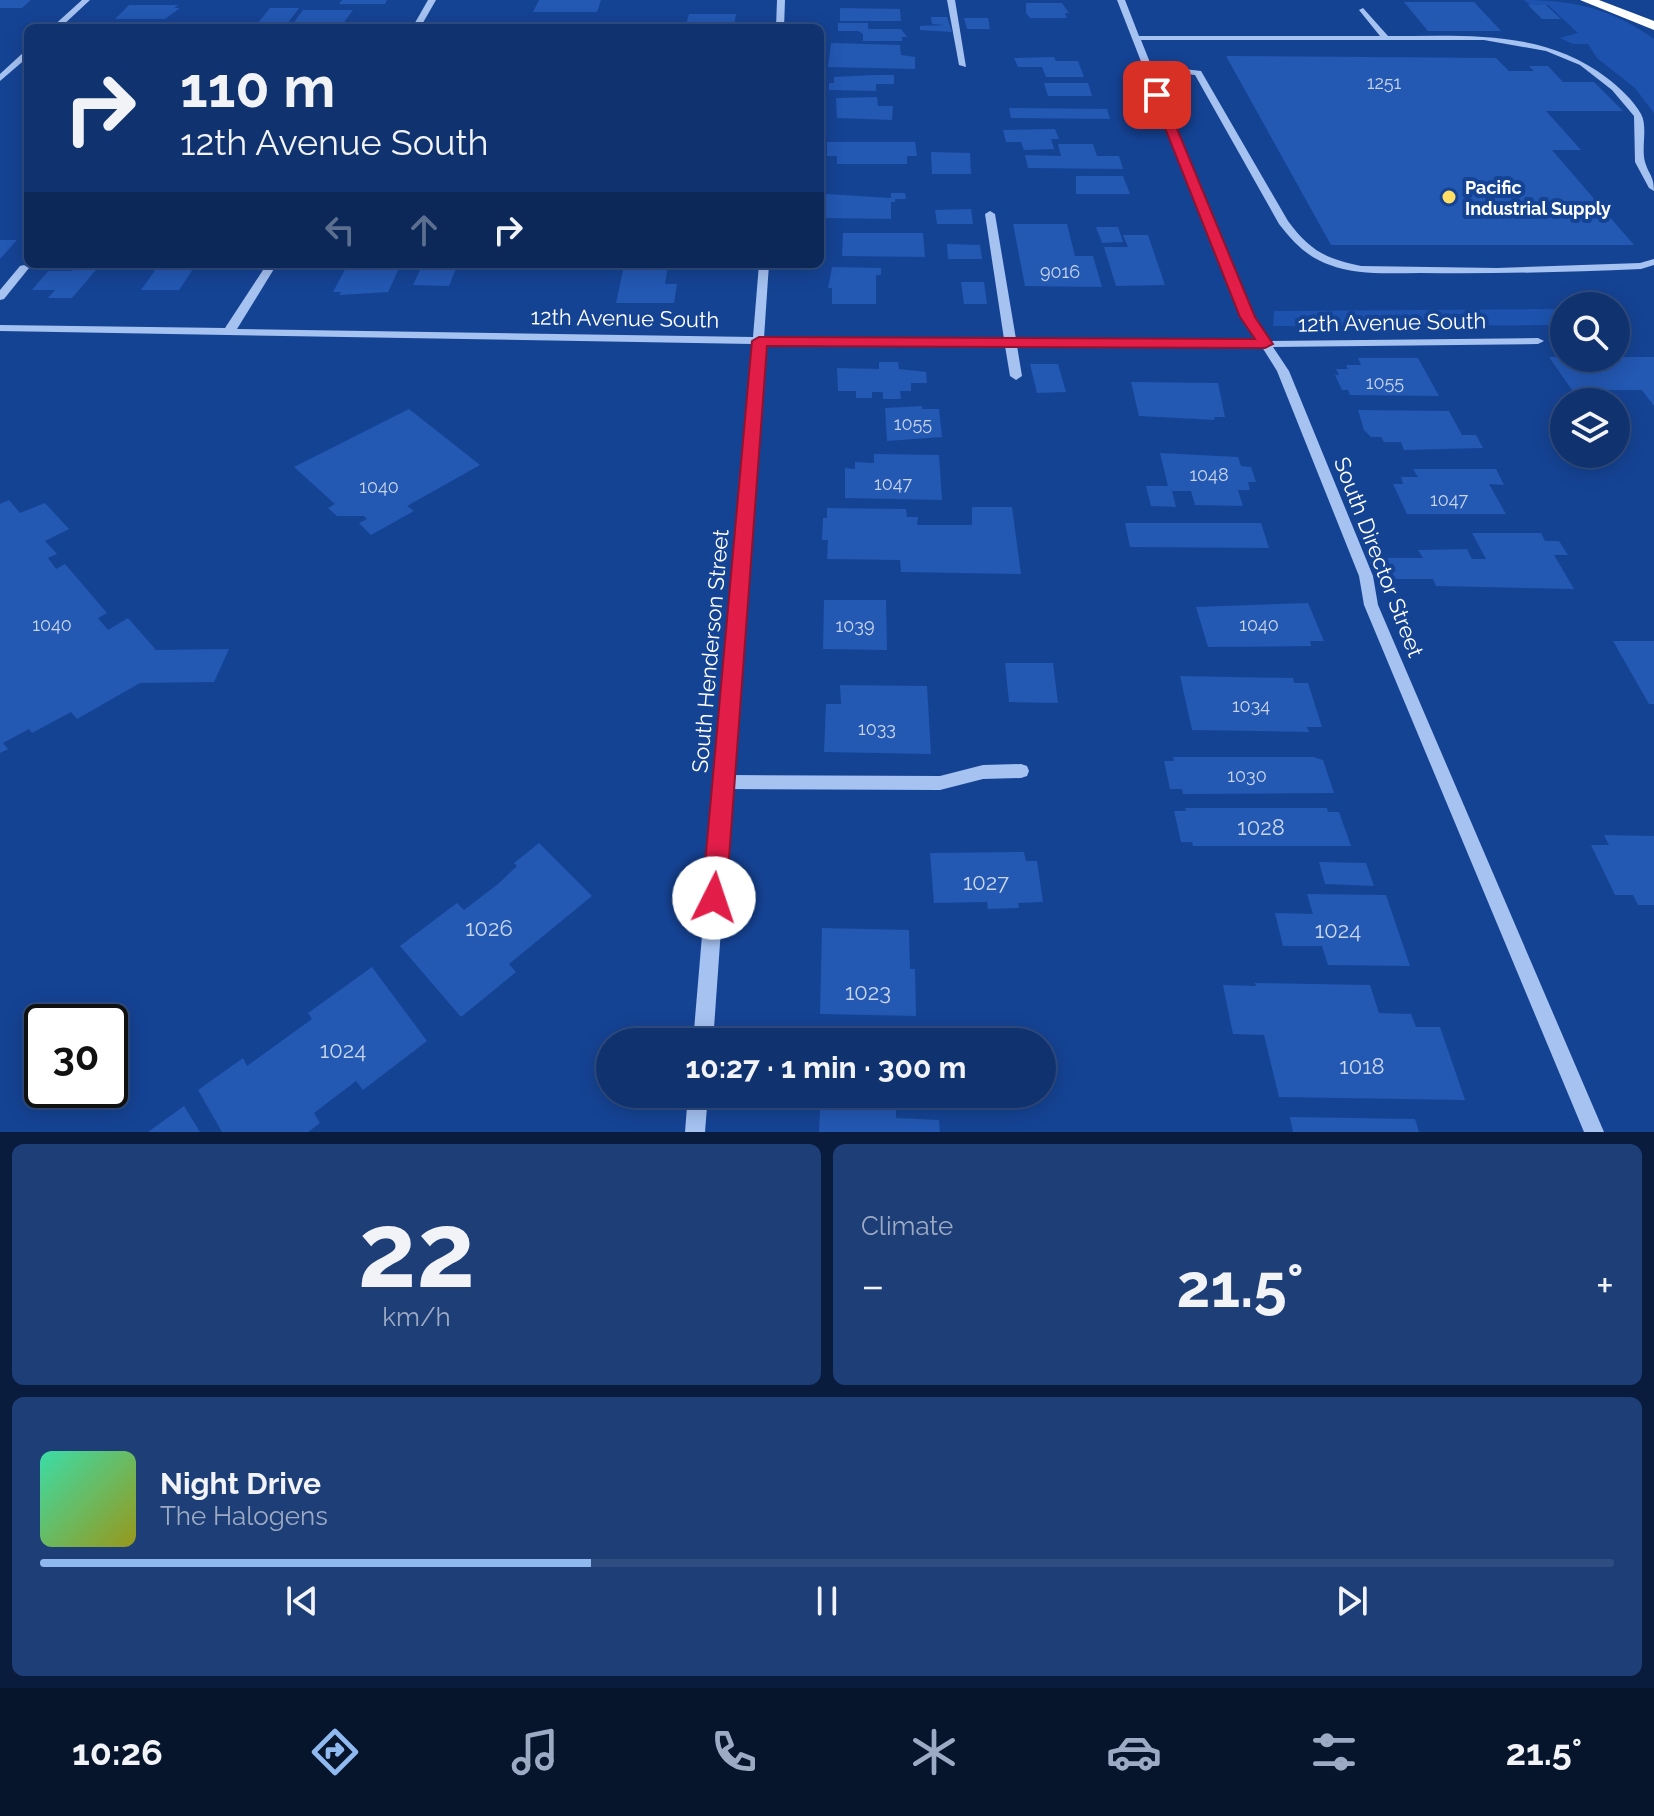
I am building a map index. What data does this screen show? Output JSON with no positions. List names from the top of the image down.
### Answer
{
  "streets": {
    "street": ["12th Avenue South", "South Director Street", "South Henderson Street"]
  },
  "crossings": [
    ["12th Avenue South", "South Director Street"],
    ["12th Avenue South", "South Henderson Street"]
  ],
  "places": ["Pacific Industrial Supply"],
  "house_numbers": [
    "1251",
    "9016",
    "1055",
    "1055",
    "1048",
    "1047",
    "1040",
    "1047",
    "1040",
    "1040",
    "1039",
    "1034",
    "1033",
    "1030",
    "1028",
    "1027",
    "1026",
    "1024",
    "1023",
    "1024",
    "1018"
  ],
  "page": {
    "turn": ["110 m", "12th Avenue South"],
    "limit": "30",
    "trip": "10:27 · 1 min · 300 m",
    "tile": [
      ["22", "km/h"],
      "Climate"
    ],
    "heat": ["−", "21.5°", "+"],
    "song": ["Night Drive", "The Halogens"],
    "tabs": ["10:26", "21.5°"]
  }
}
